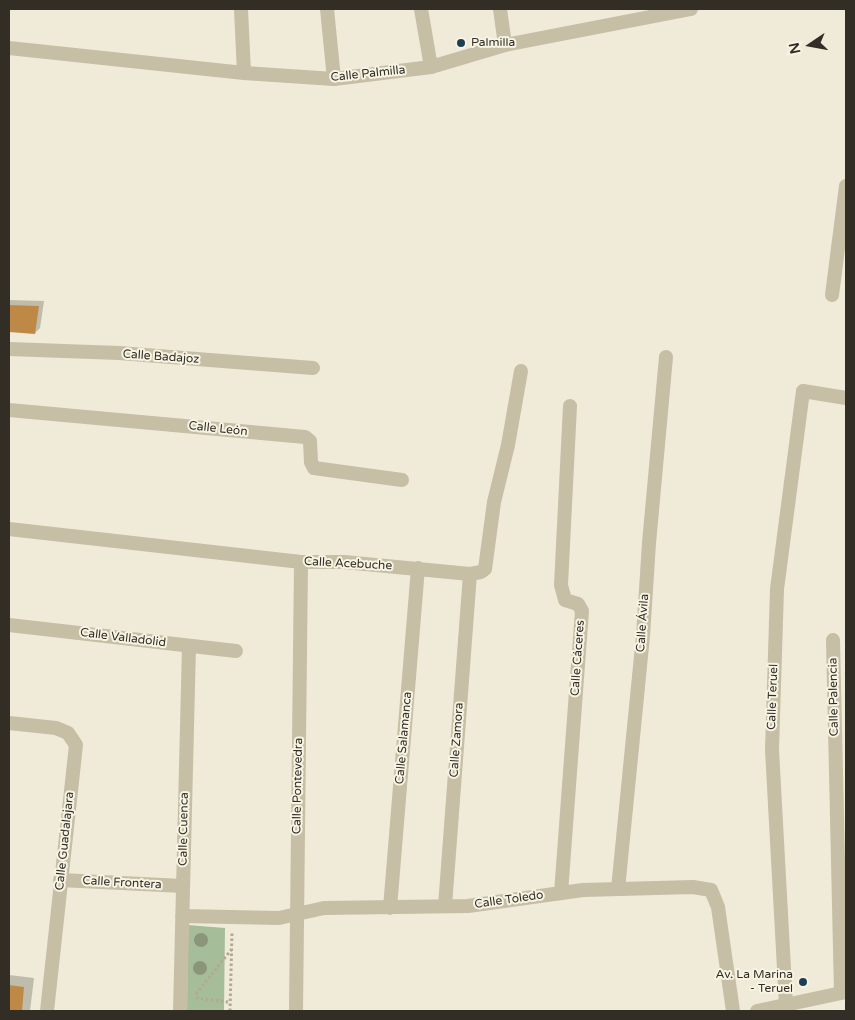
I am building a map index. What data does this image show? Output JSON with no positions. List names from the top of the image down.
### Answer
{
  "streets": {
    "street": [
      "Calle Palmilla",
      "Calle Badajoz",
      "Calle León",
      "Calle Acebuche",
      "Calle Ávila",
      "Calle Valladolid",
      "Calle Cáceres",
      "Calle Teruel",
      "Calle Palencia",
      "Calle Salamanca",
      "Calle Zamora",
      "Calle Pontevedra",
      "Calle Cuenca",
      "Calle Guadalajara",
      "Calle Frontera",
      "Calle Toledo"
    ]
  },
  "crossings": [
    ["Calle Acebuche", "Calle Salamanca"],
    ["Calle Acebuche", "Calle Zamora"],
    ["Calle Acebuche", "Calle Pontevedra"],
    ["Calle Ávila", "Calle Toledo"],
    ["Calle Valladolid", "Calle Cuenca"],
    ["Calle Cáceres", "Calle Toledo"],
    ["Calle Salamanca", "Calle Toledo"],
    ["Calle Zamora", "Calle Toledo"],
    ["Calle Pontevedra", "Calle Toledo"],
    ["Calle Cuenca", "Calle Frontera"],
    ["Calle Cuenca", "Calle Toledo"],
    ["Calle Guadalajara", "Calle Frontera"]
  ],
  "places": ["Palmilla", "Av. La Marina - Teruel"],
  "north": "left"
}
